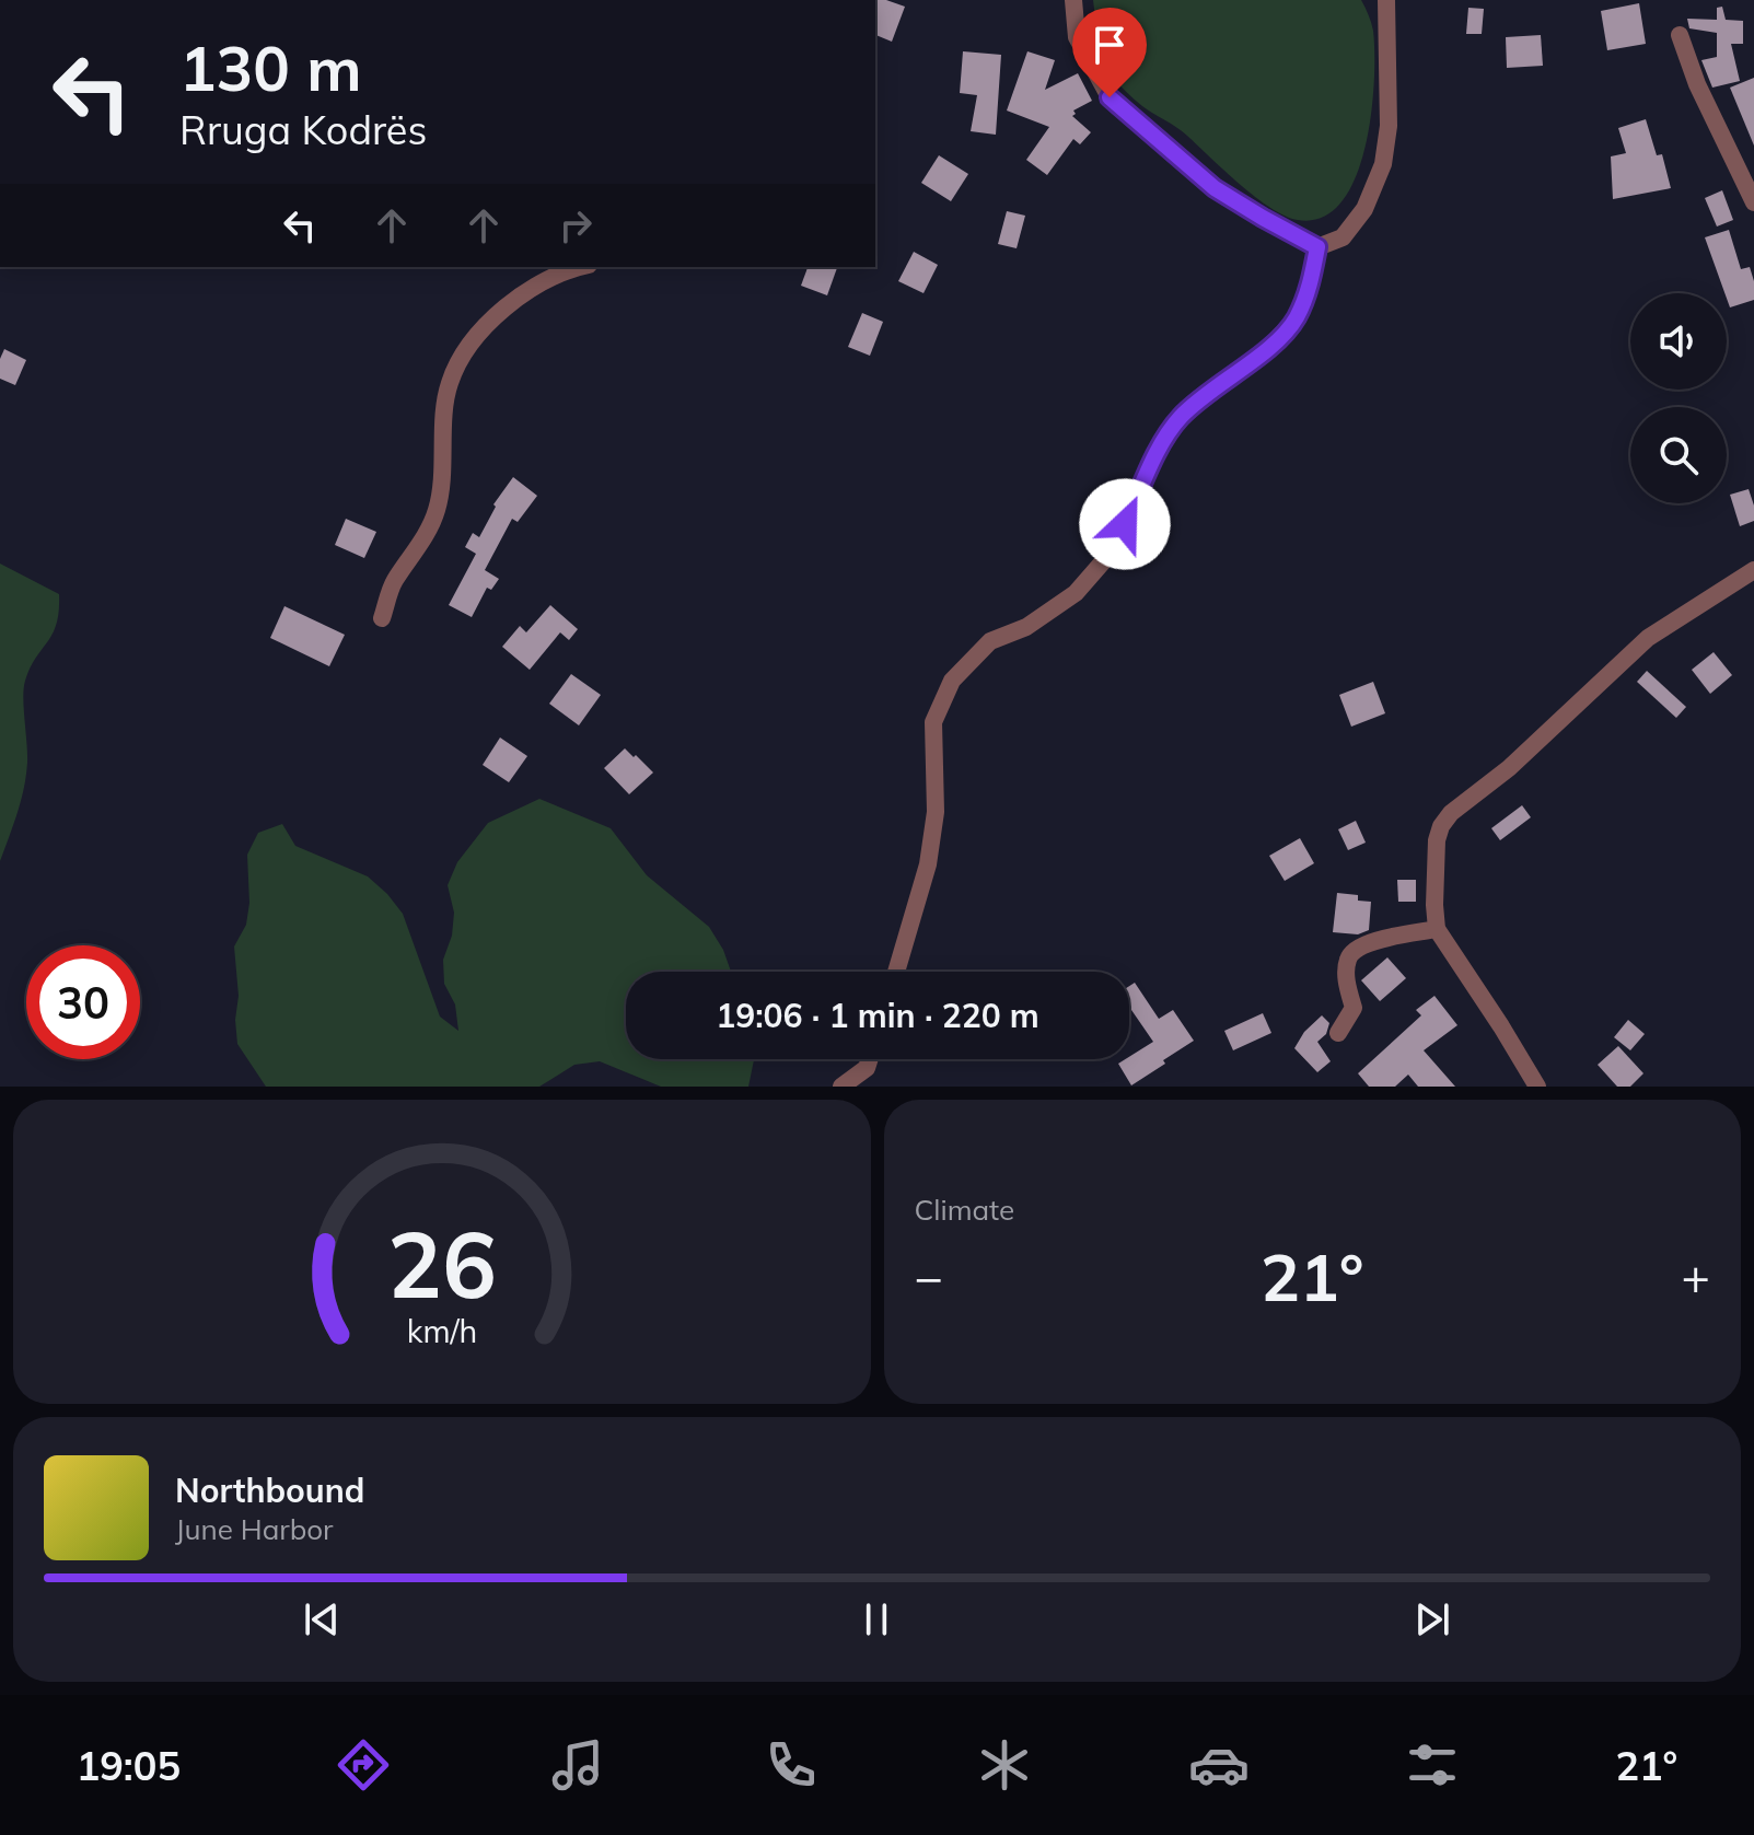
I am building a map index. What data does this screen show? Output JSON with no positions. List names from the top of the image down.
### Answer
{
  "page": {
    "turn": ["130 m", "Rruga Kodrës"],
    "limit": "30",
    "trip": "19:06 · 1 min · 220 m",
    "tile": "Climate",
    "heat": ["−", "21°", "+"],
    "song": ["Northbound", "June Harbor"],
    "tabs": ["19:05", "21°"],
    "gauge": ["26", "km/h"]
  }
}
